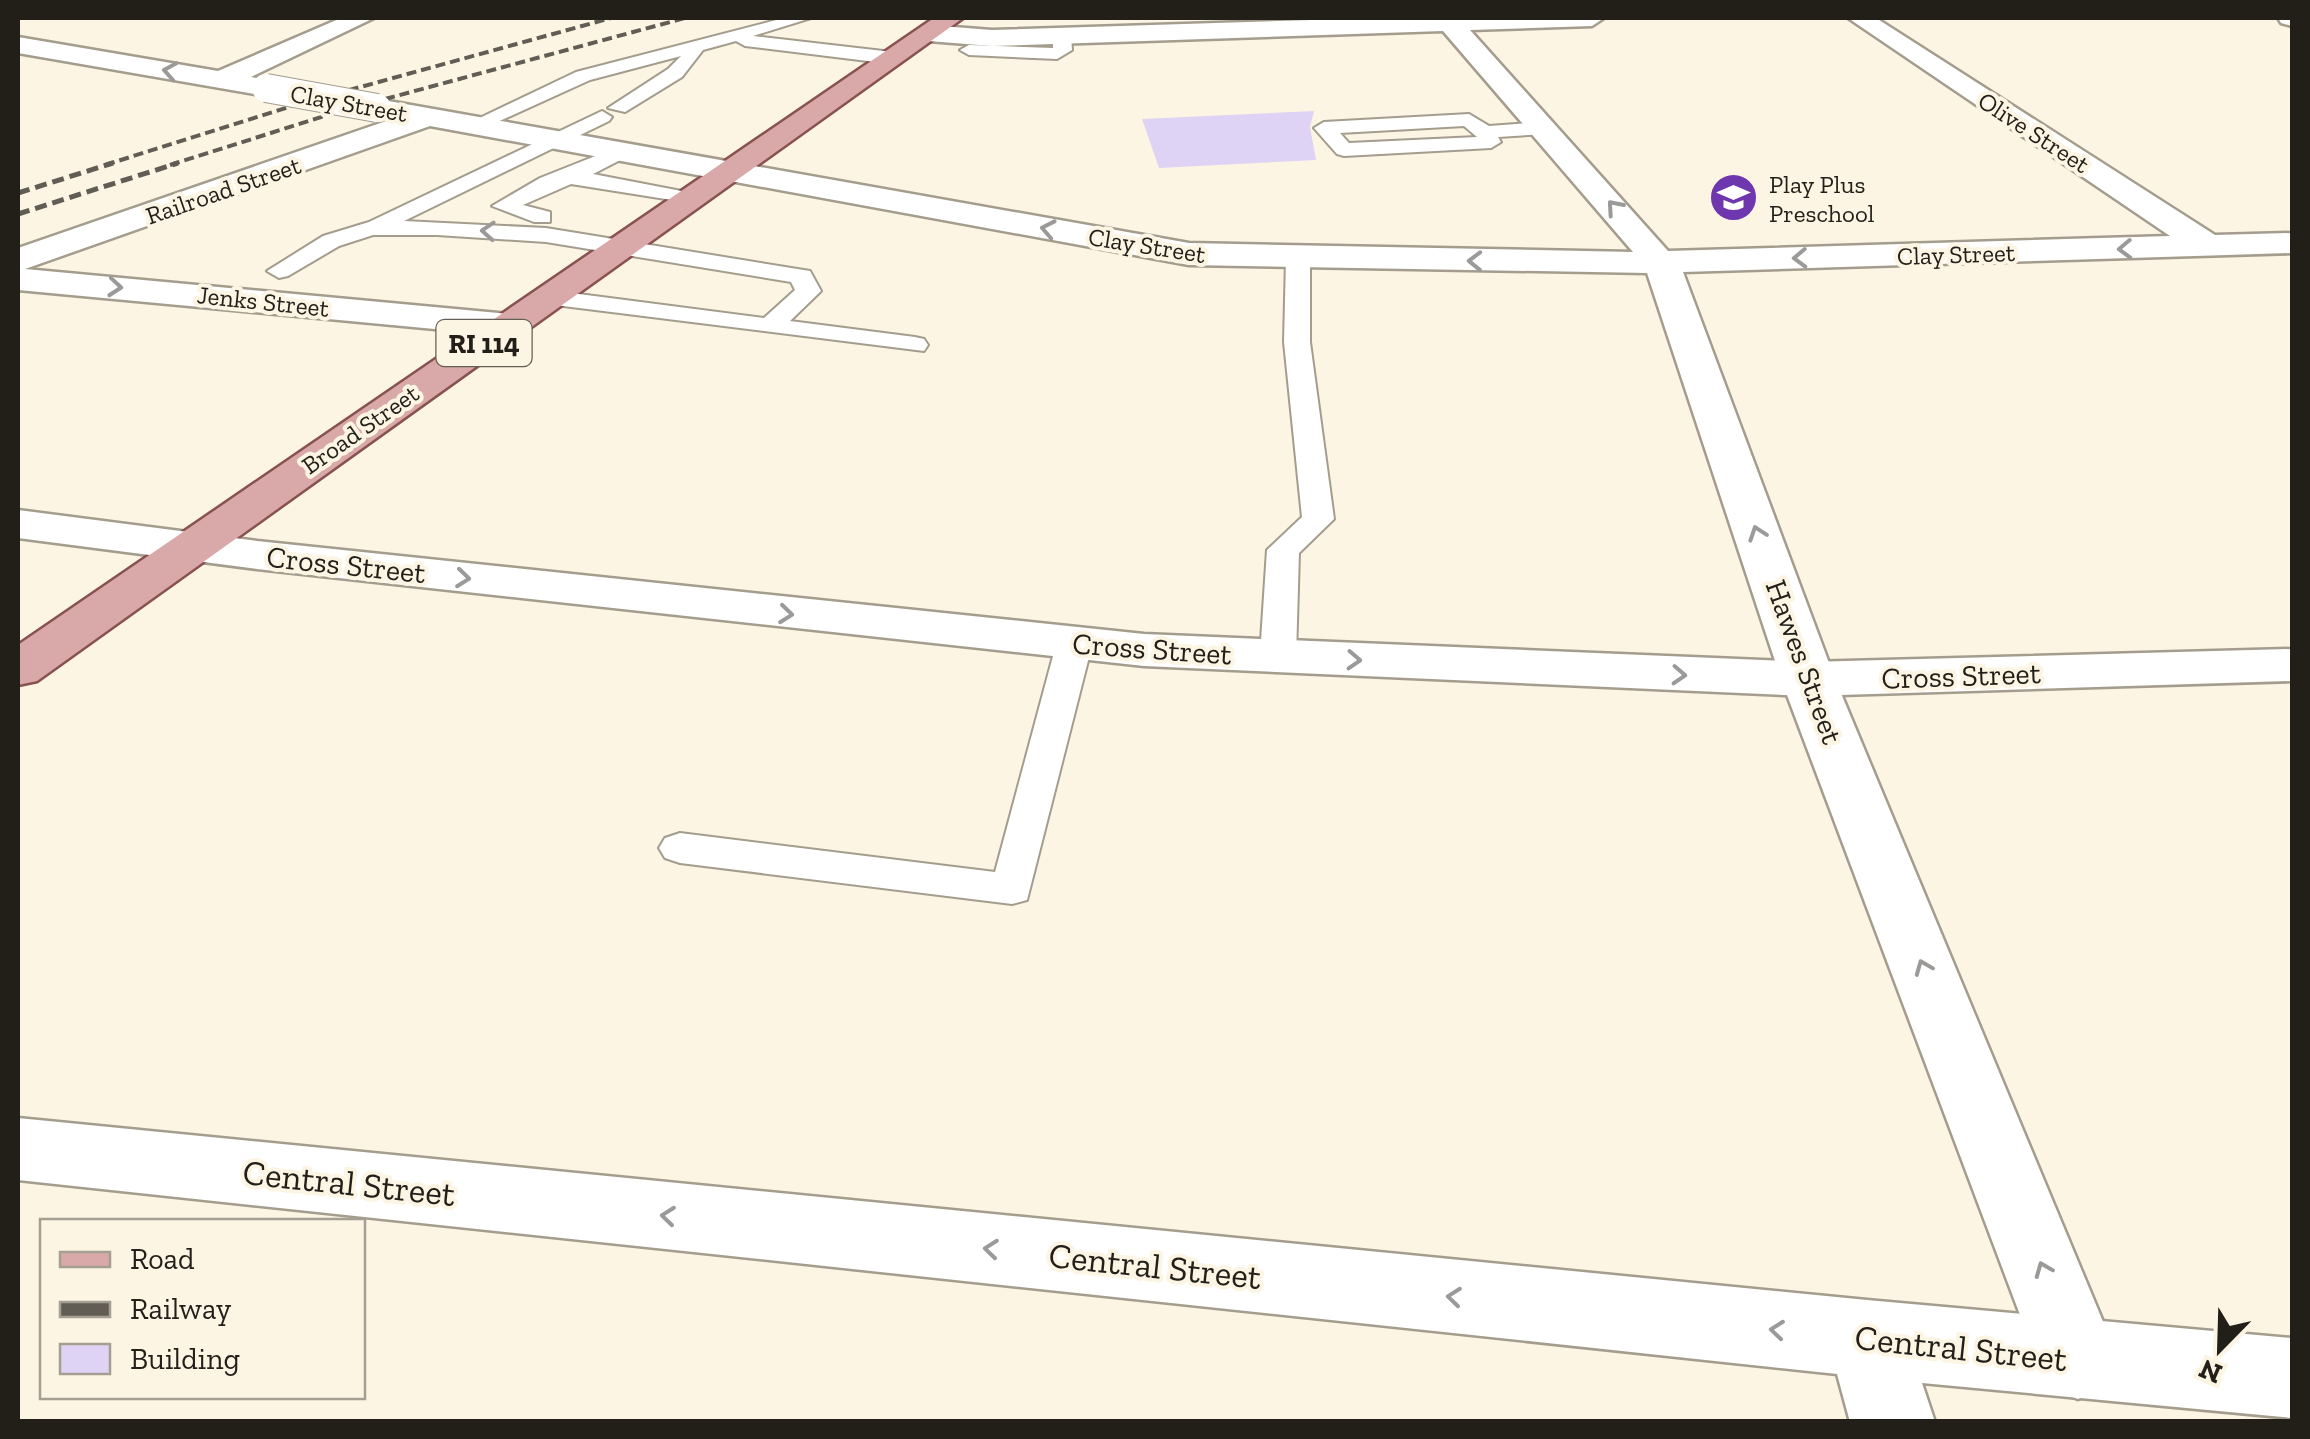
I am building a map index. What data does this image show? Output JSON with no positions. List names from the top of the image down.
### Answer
{
  "streets": {
    "main road": ["RI 114", "Broad Street"],
    "street": [
      "Clay Street",
      "Olive Street",
      "Railroad Street",
      "Jenks Street",
      "Cross Street",
      "Hawes Street",
      "Central Street"
    ]
  },
  "crossings": [
    ["Clay Street", "Olive Street"],
    ["Clay Street", "Railroad Street"],
    ["Clay Street", "Broad Street"],
    ["Clay Street", "Hawes Street"],
    ["Jenks Street", "Broad Street"],
    ["Broad Street", "Cross Street"],
    ["Cross Street", "Hawes Street"],
    ["Hawes Street", "Central Street"]
  ],
  "one_way": [
    "Jenks Street",
    "Cross Street",
    "Hawes Street",
    "Central Street"
  ],
  "places": {
    "school or university": ["Play Plus Preschool"]
  },
  "legend": ["Road", "Railway", "Building"],
  "north": "bottom left"
}
